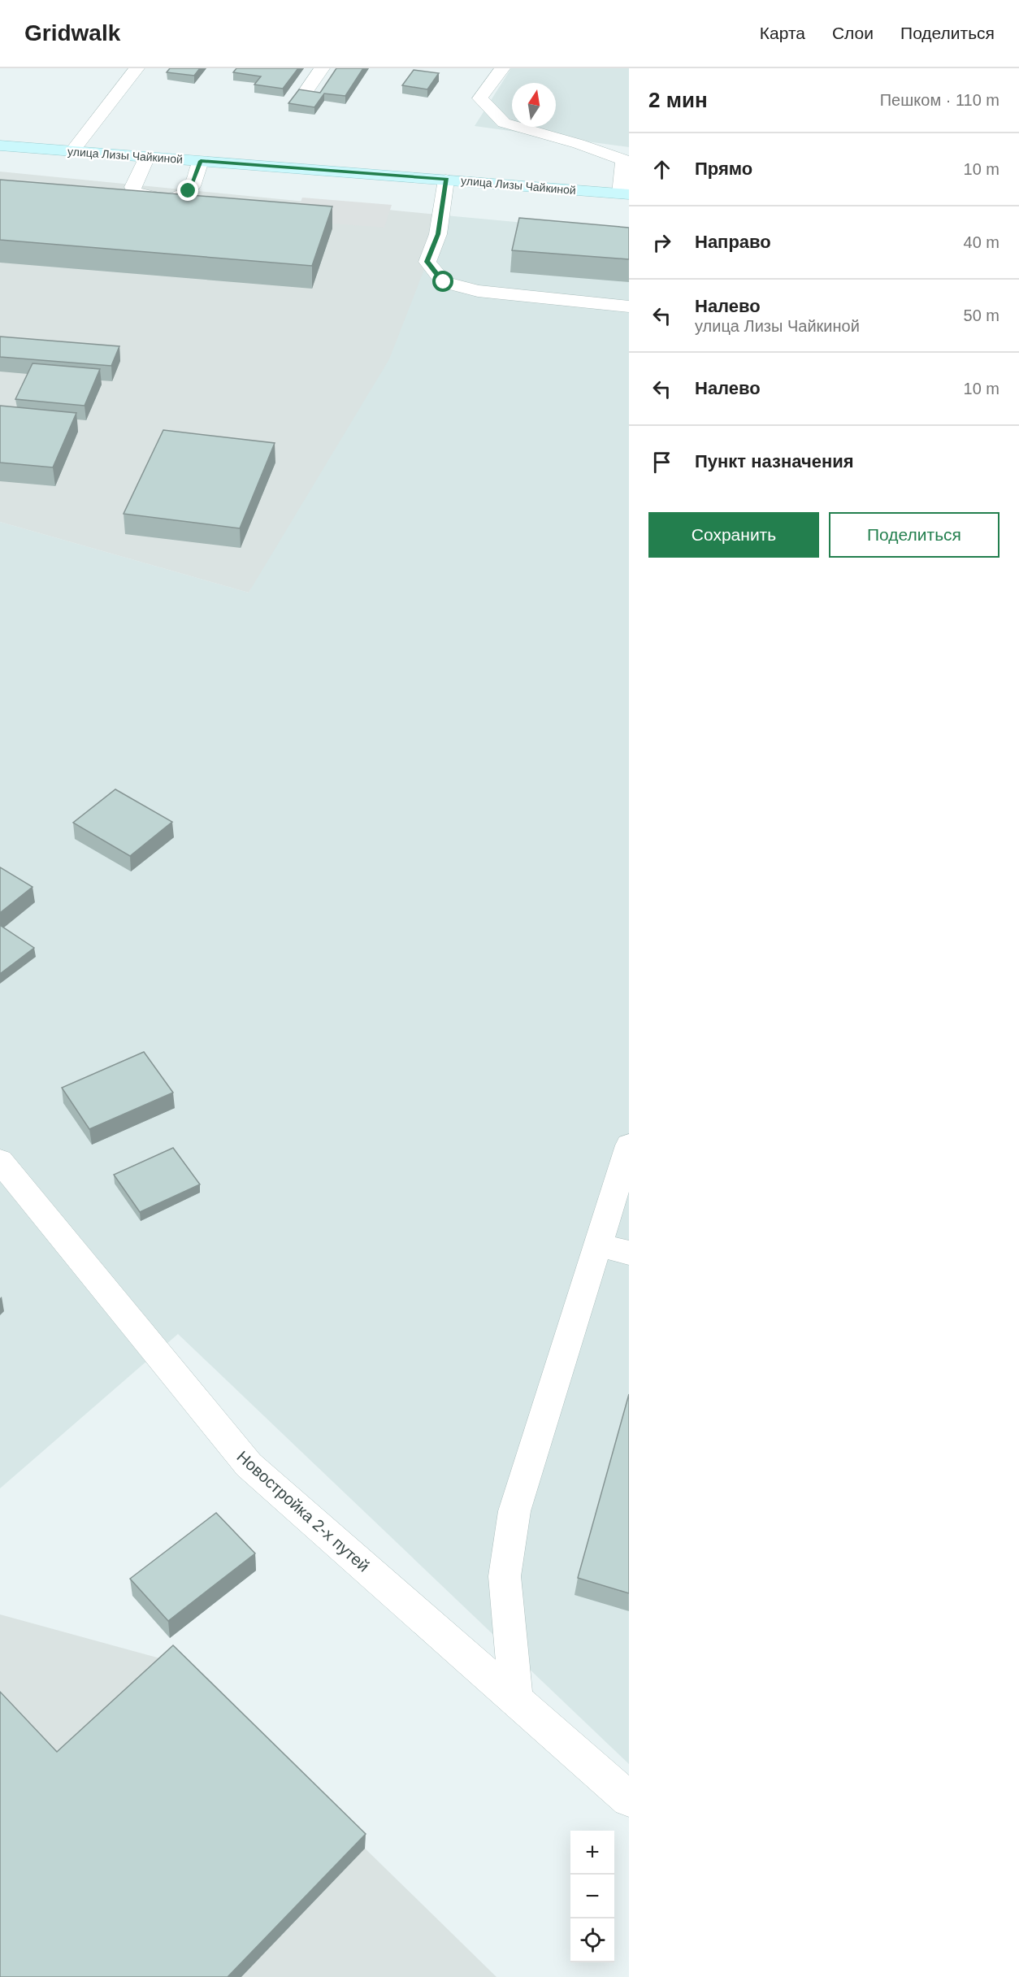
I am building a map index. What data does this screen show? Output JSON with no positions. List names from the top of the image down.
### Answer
{
  "streets": {
    "street": ["улица Лизы Чайкиной", "Новостройка 2-х путей"]
  },
  "north": "top",
  "page": {
    "header": "Gridwalk",
    "nav": ["Карта", "Слои", "Поделиться"],
    "heading": ["2 мин", "Пешком · 110 m"],
    "list": [
      ["Прямо", "10 m"],
      ["Направо", "40 m"],
      ["Налево", "улица Лизы Чайкиной", "50 m"],
      ["Налево", "10 m"],
      "Пункт назначения"
    ],
    "buttons": ["Сохранить", "Поделиться"],
    "map_buttons": ["+", "−"]
  }
}
